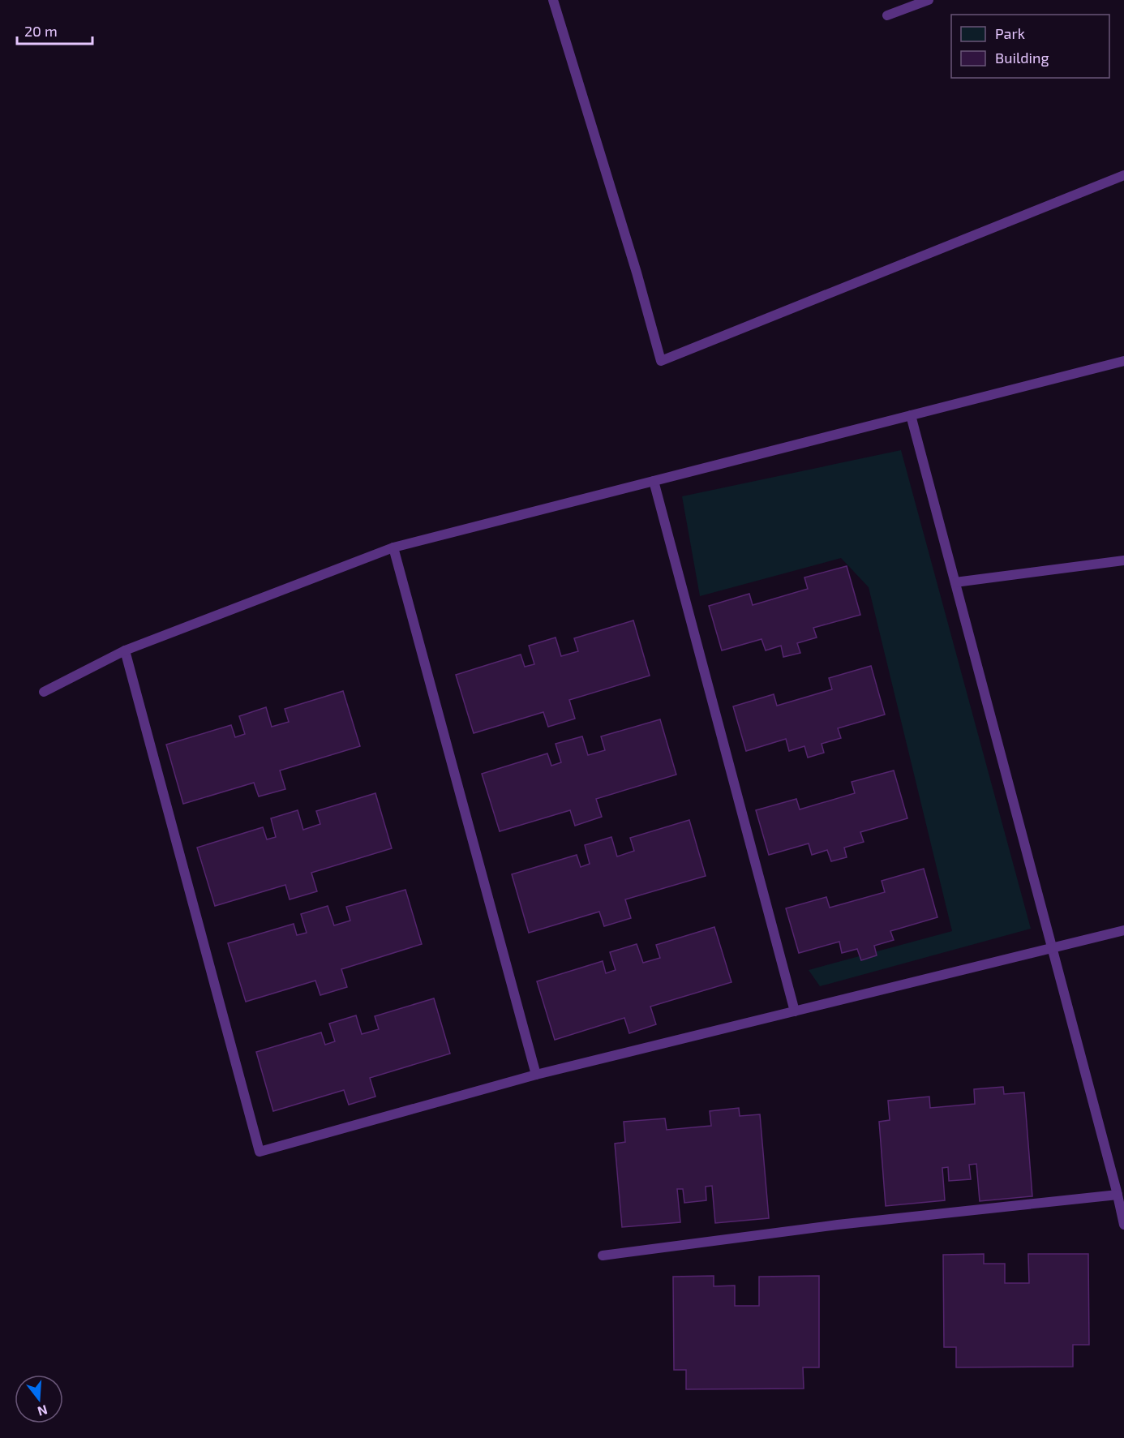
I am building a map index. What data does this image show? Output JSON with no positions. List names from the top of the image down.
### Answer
{
  "legend": ["Park", "Building"],
  "scale_bar": "20 m",
  "north": "bottom"
}
